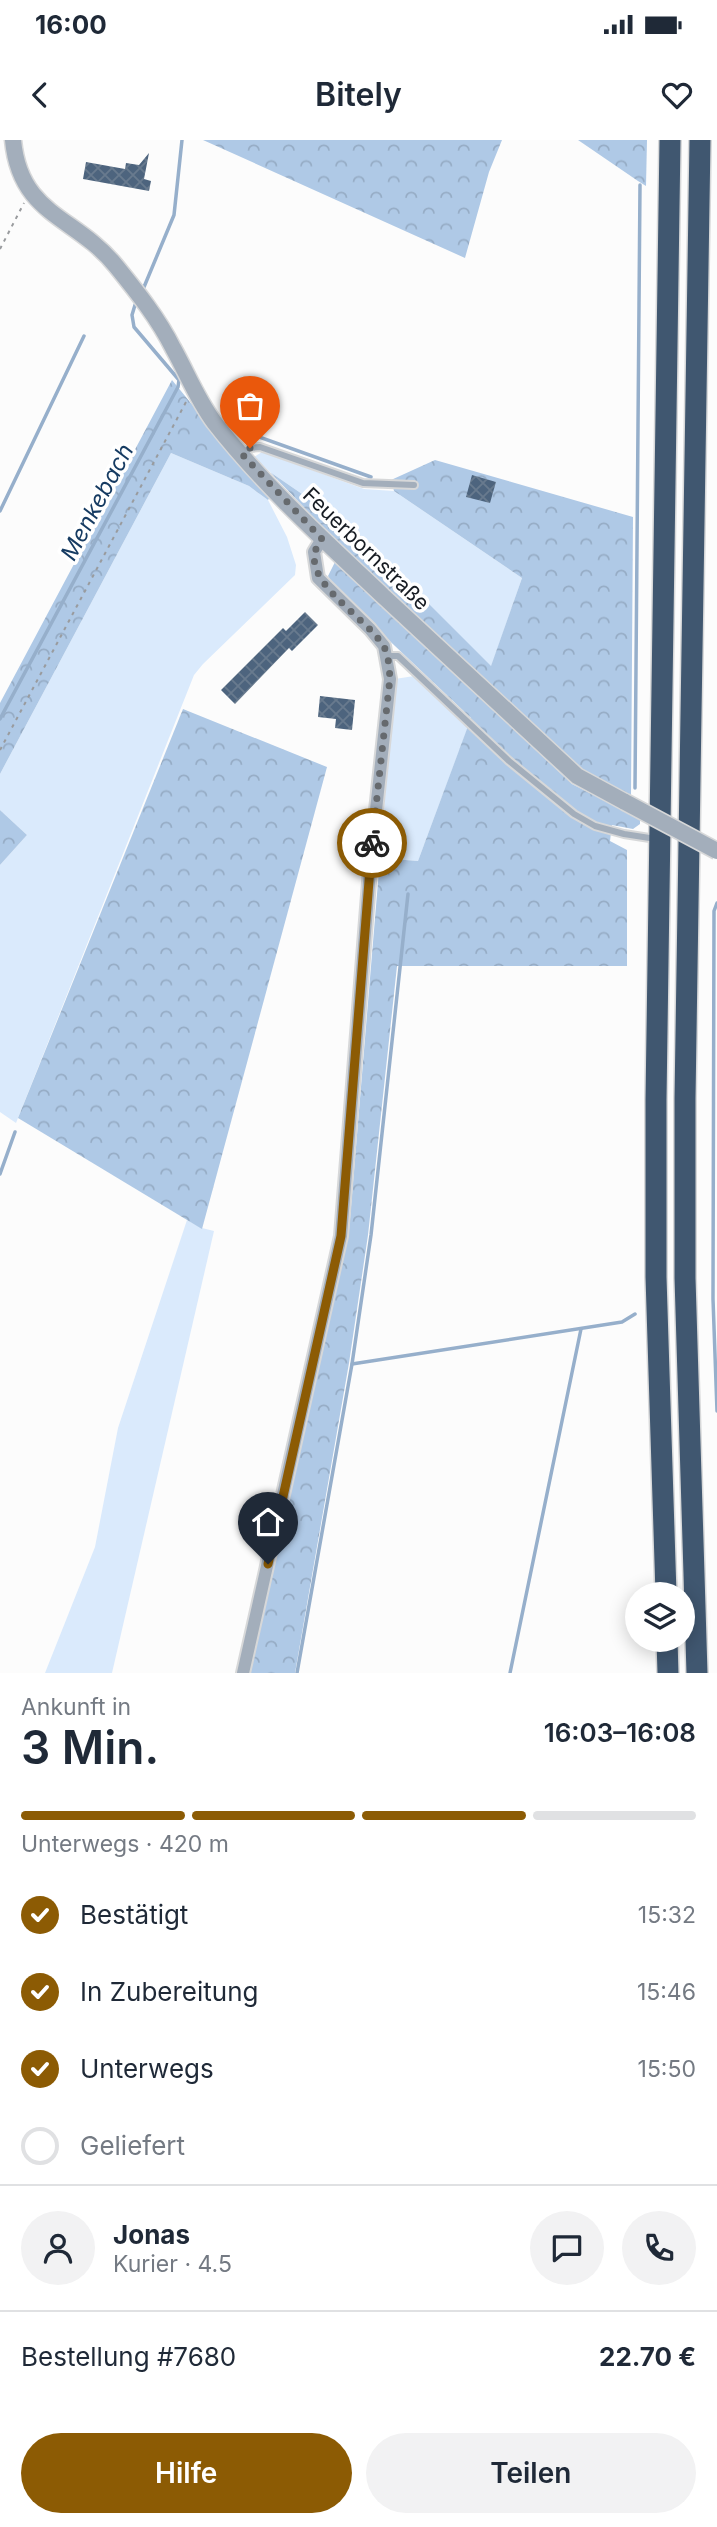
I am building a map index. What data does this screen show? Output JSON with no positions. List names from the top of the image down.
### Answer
{
  "streets": {
    "street": ["Feuerbornstraße"]
  },
  "water": ["Menkebach"],
  "page": {
    "status": "16:00",
    "header": "Bitely",
    "heading": ["3 Min.", "Ankunft in", "16:03–16:08"],
    "panel": [
      "Jonas",
      "Kurier · 4.5",
      "Bestellung #7680",
      "22.70 €"
    ],
    "bar": "Unterwegs · 420 m",
    "list": [
      ["Bestätigt", "15:32"],
      ["In Zubereitung", "15:46"],
      ["Unterwegs", "15:50"],
      "Geliefert"
    ],
    "buttons": ["Hilfe", "Teilen"]
  }
}
